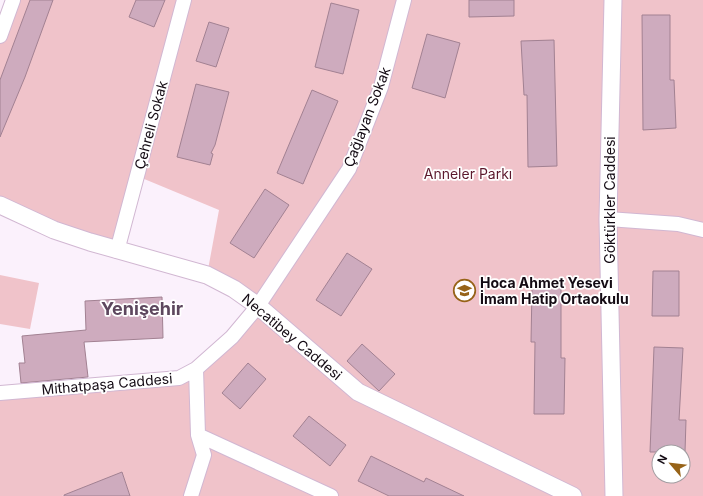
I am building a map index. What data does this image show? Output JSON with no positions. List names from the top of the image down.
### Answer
{
  "streets": {
    "street": [
      "Çağlayan Sokak",
      "Çehreli Sokak",
      "Göktürkler Caddesi",
      "Necatibey Caddesi",
      "Mithatpaşa Caddesi"
    ]
  },
  "crossings": [
    ["Çağlayan Sokak", "Necatibey Caddesi"],
    ["Çağlayan Sokak", "Mithatpaşa Caddesi"],
    ["Çehreli Sokak", "Necatibey Caddesi"],
    ["Necatibey Caddesi", "Mithatpaşa Caddesi"]
  ],
  "districts": ["Yenişehir"],
  "parks": ["Anneler Parkı"],
  "places": {
    "school or university": ["Hoca Ahmet Yesevi İmam Hatip Ortaokulu"]
  },
  "north": "top left"
}
